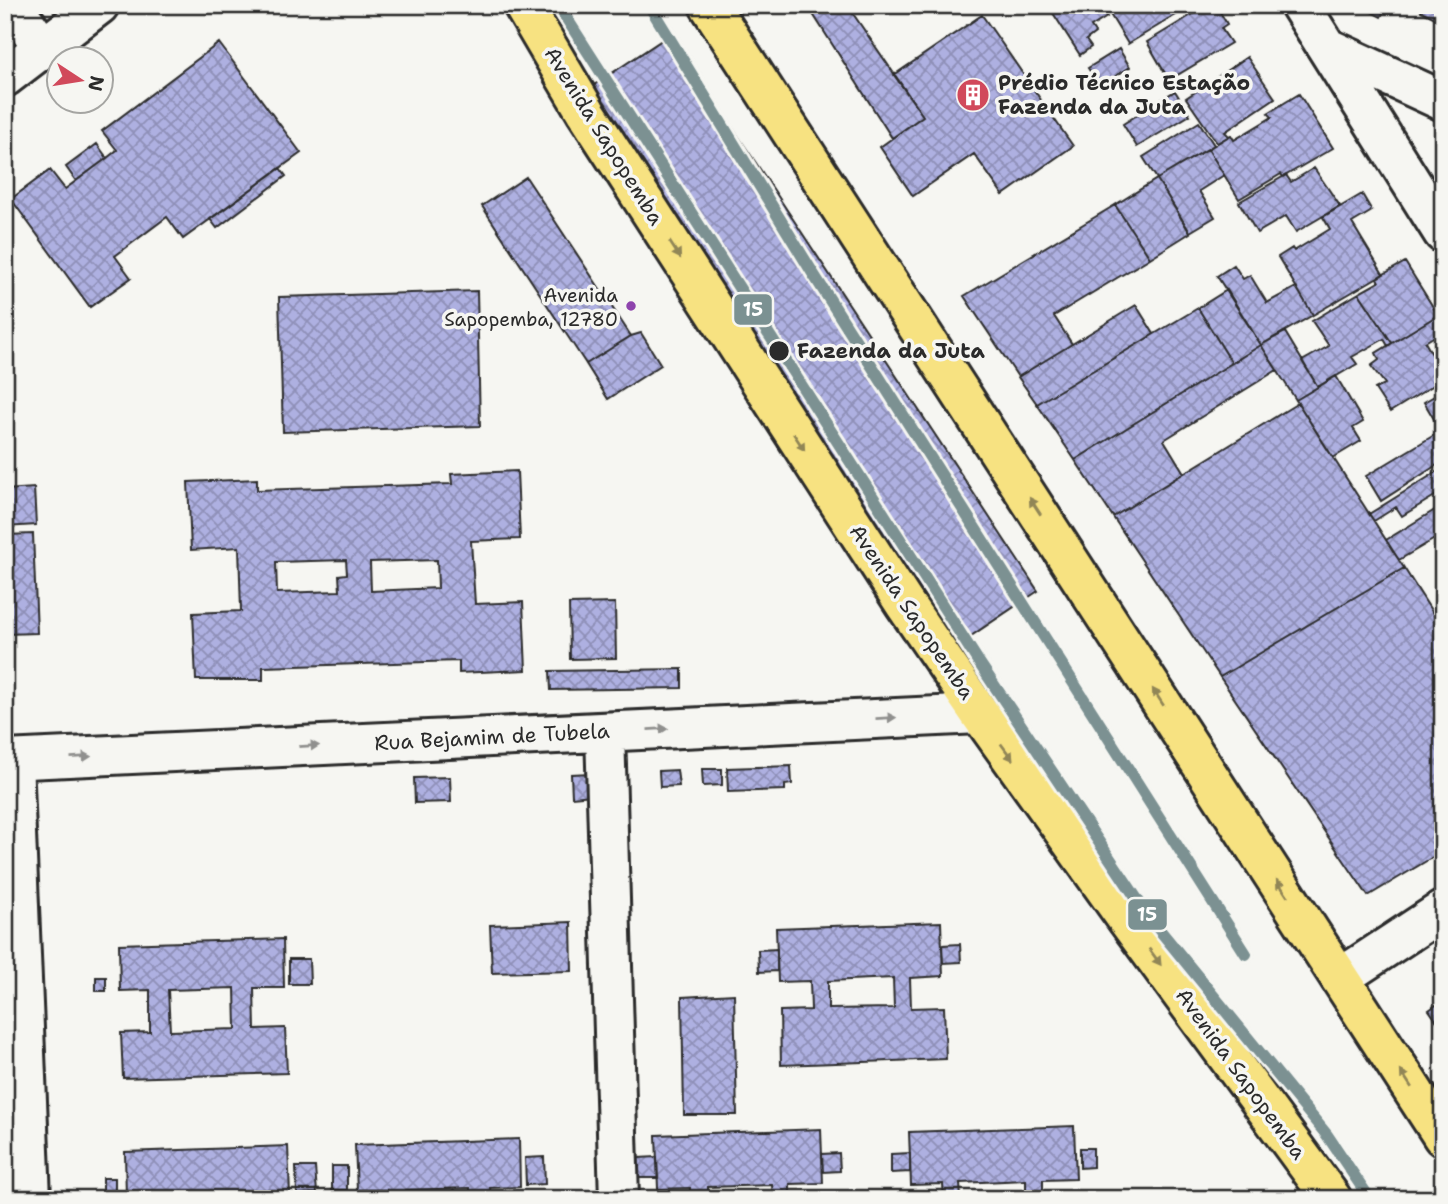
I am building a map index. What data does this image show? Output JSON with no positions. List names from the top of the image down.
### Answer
{
  "streets": {
    "main road": ["Avenida Sapopemba"],
    "street": ["Rua Bejamim de Tubela"]
  },
  "crossings": [
    ["Avenida Sapopemba", "Rua Bejamim de Tubela"]
  ],
  "one_way": ["Rua Bejamim de Tubela"],
  "places": {
    "building": ["Prédio Técnico Estação Fazenda da Juta"],
    "other": ["Avenida Sapopemba, 12780", "Fazenda da Juta"]
  },
  "lines": ["transit line 15"],
  "north": "right"
}
